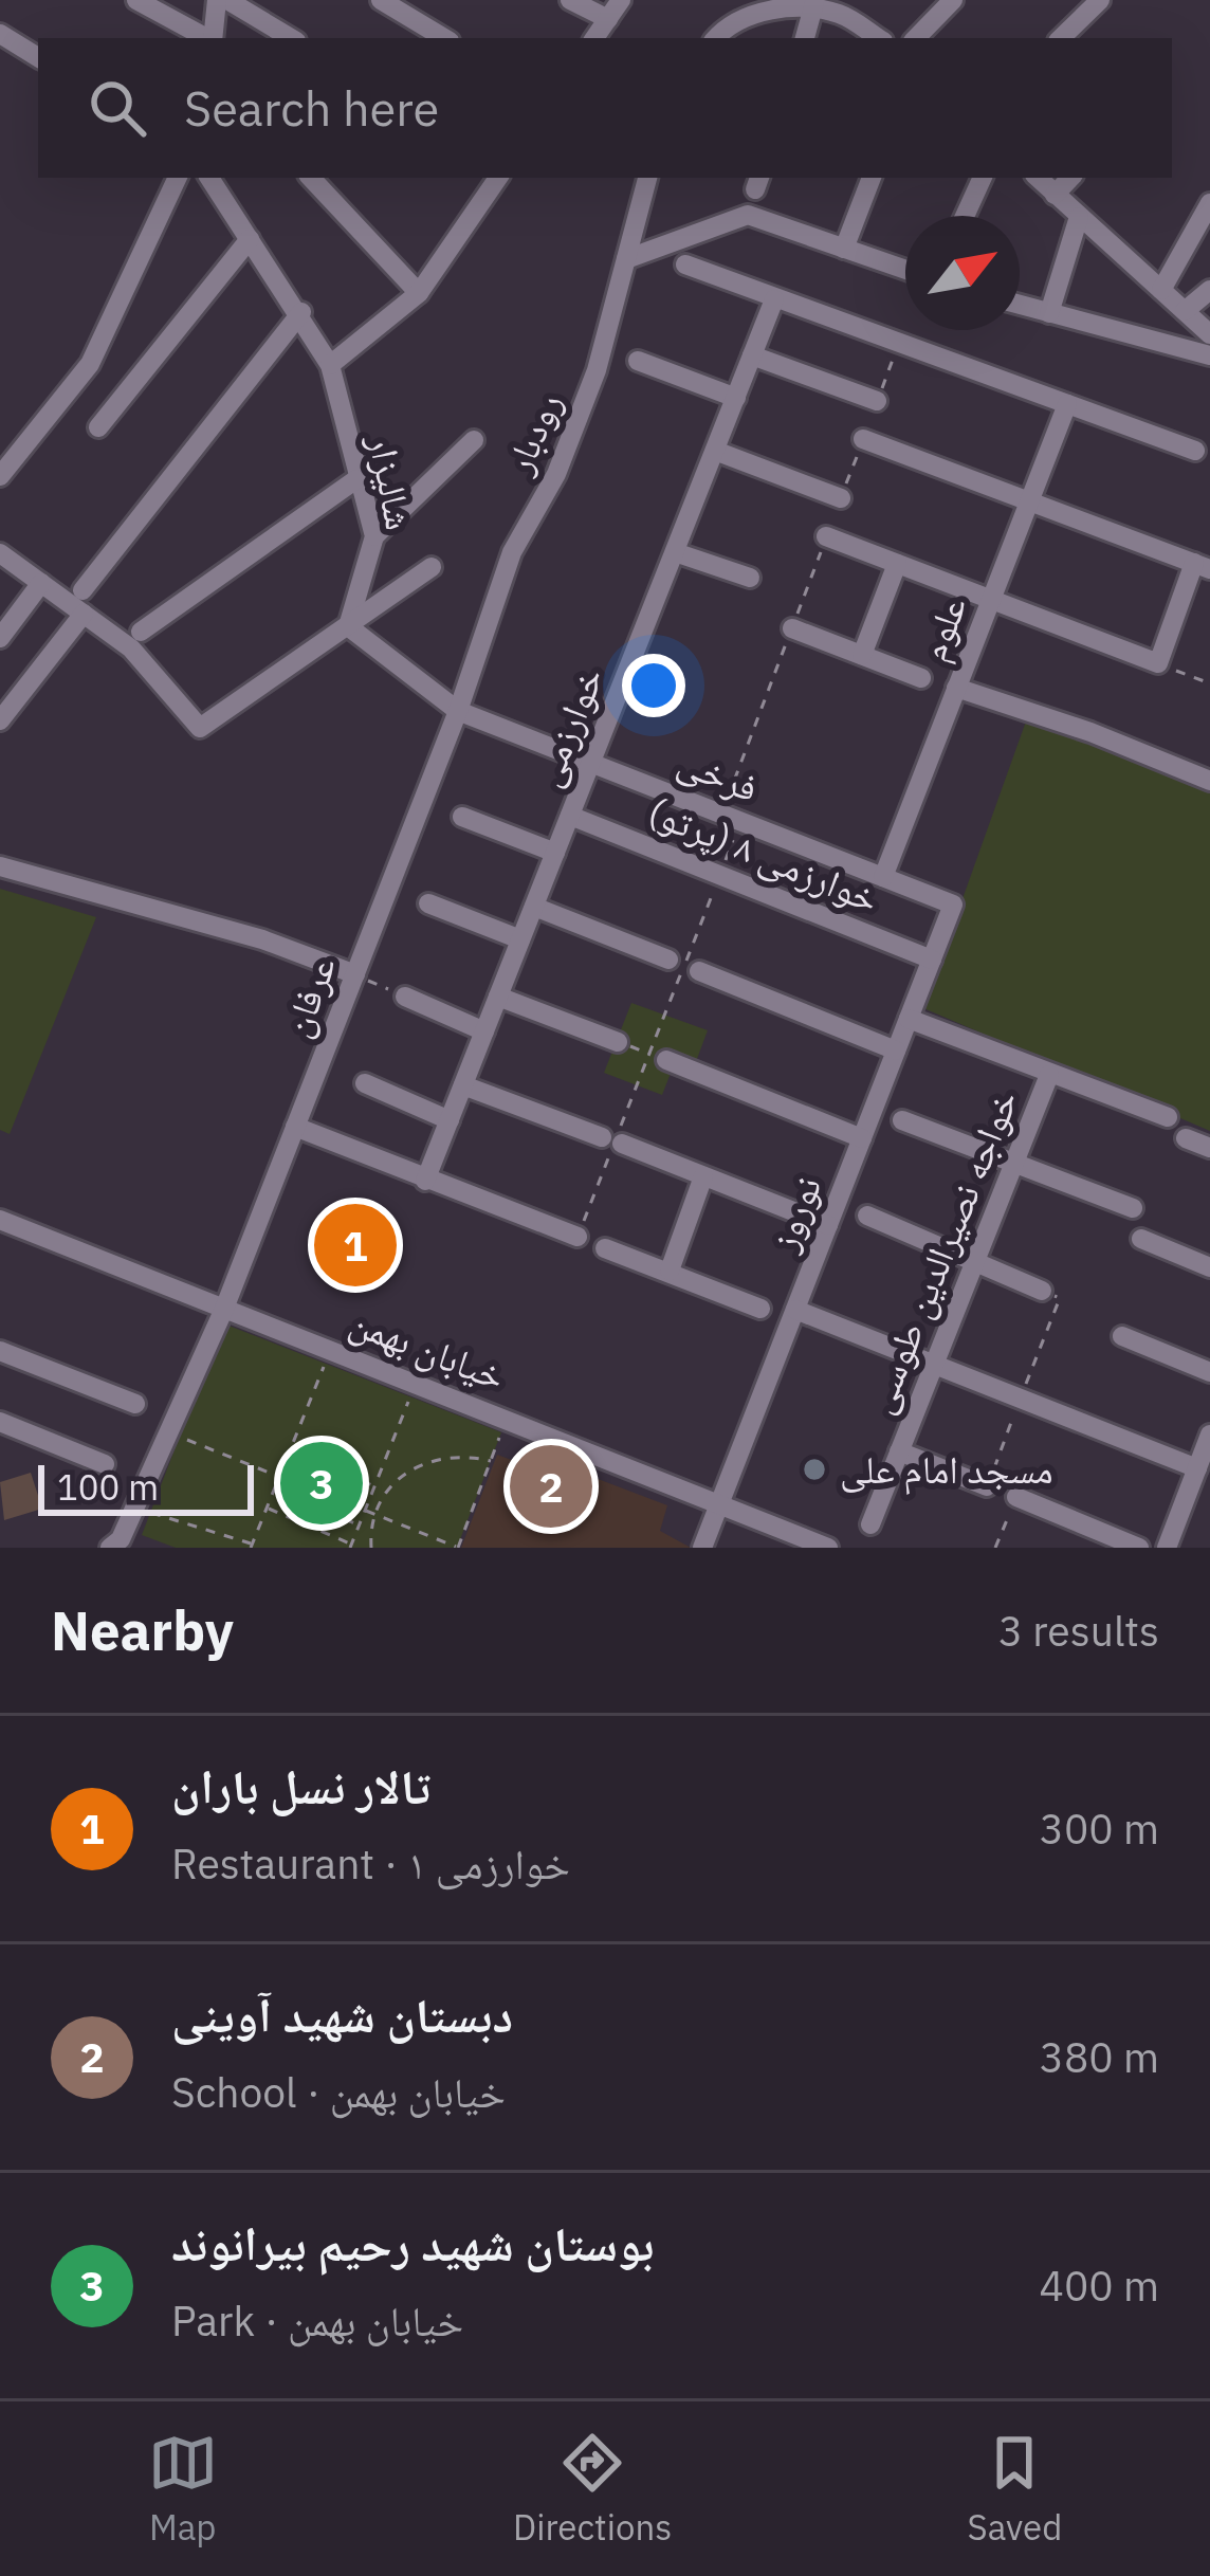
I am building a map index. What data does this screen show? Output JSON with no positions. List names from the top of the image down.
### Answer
{
  "streets": {
    "street": [
      "رودبار",
      "شالیزار",
      "علوم",
      "خوارزمی",
      "فرخی",
      "خوارزمی ۸ (پرتو)",
      "عرفان",
      "نوروز",
      "خواجه نصیرالدین طوسی",
      "خیابان بهمن"
    ]
  },
  "crossings": [
    ["رودبار", "فرخی"],
    ["رودبار", "عرفان"],
    ["علوم", "فرخی"],
    ["خوارزمی", "فرخی"],
    ["خوارزمی", "خوارزمی ۸ (پرتو)"],
    ["فرخی", "عرفان"],
    ["فرخی", "نوروز"],
    ["خوارزمی ۸ (پرتو)", "نوروز"],
    ["عرفان", "خیابان بهمن"],
    ["نوروز", "خیابان بهمن"]
  ],
  "places": ["مسجد امام علی"],
  "scale_bar": "100 m",
  "north": "top right",
  "page": {
    "search": "Search here",
    "pins": ["1", "3", "2"],
    "scale": "100 m",
    "heading": ["Nearby", "3 results"],
    "list": [
      {
        "mark": "1",
        "name": "تالار نسل باران",
        "note": "Restaurant · خوارزمی ۱",
        "value": "300 m"
      },
      {
        "mark": "2",
        "name": "دبستان شهید آوینی",
        "note": "School · خیابان بهمن",
        "value": "380 m"
      },
      {
        "mark": "3",
        "name": "بوستان شهید رحیم بیرانوند",
        "note": "Park · خیابان بهمن",
        "value": "400 m"
      }
    ],
    "nav": ["Map", "Directions", "Saved"]
  }
}
